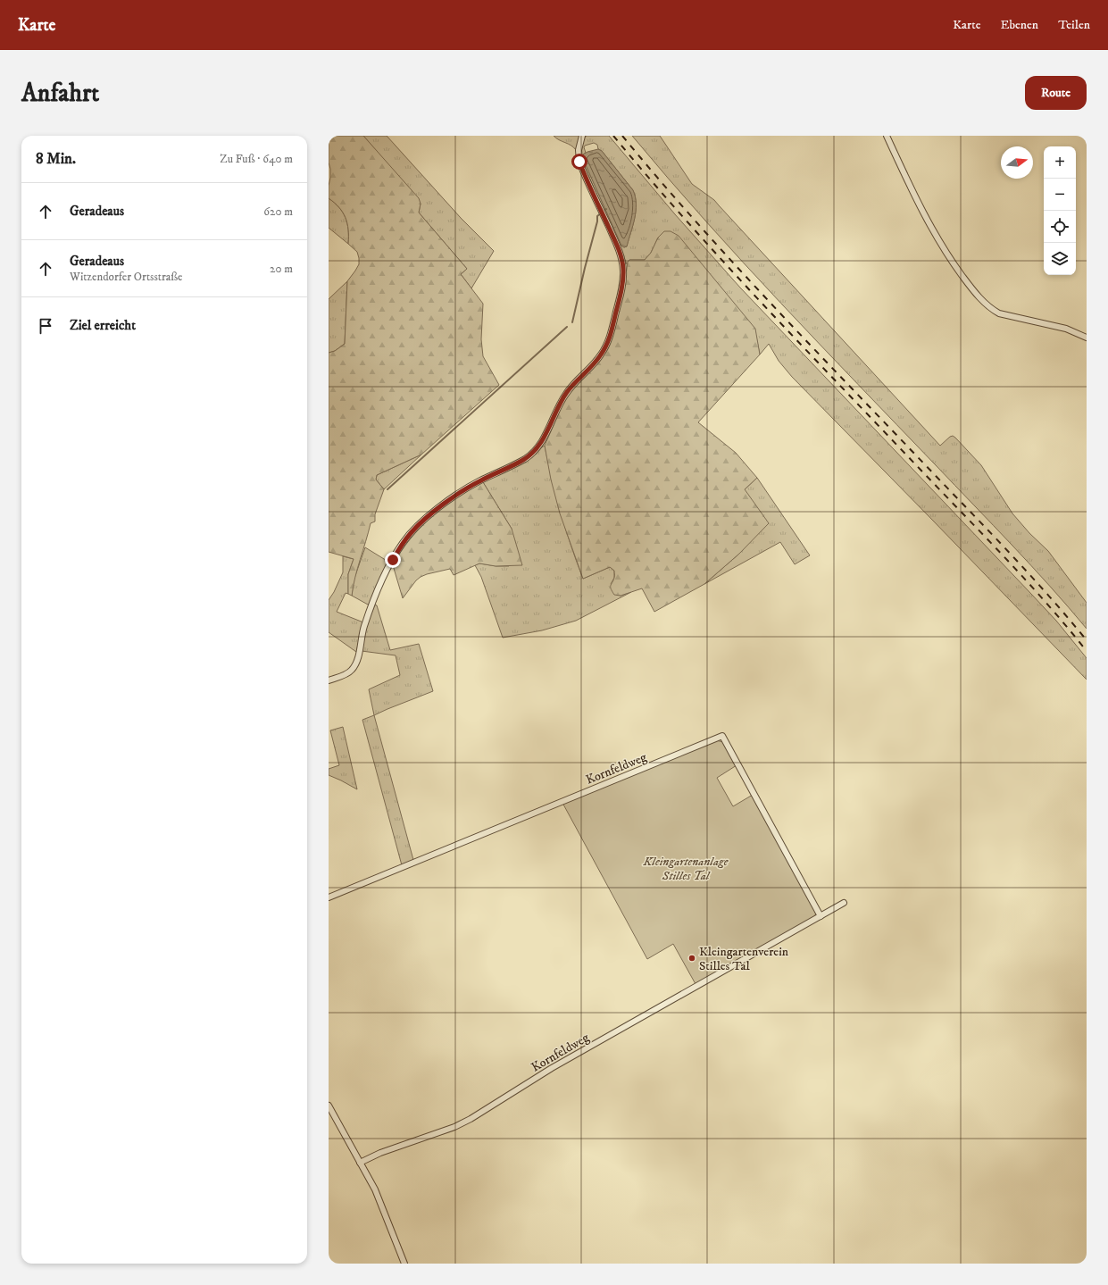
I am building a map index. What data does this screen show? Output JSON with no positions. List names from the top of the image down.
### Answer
{
  "streets": {
    "street": ["Kornfeldweg"]
  },
  "parks": ["Kleingartenanlage Stilles Tal"],
  "places": ["Kleingartenverein Stilles Tal"],
  "north": "right",
  "page": {
    "header": "Karte",
    "nav": ["Karte", "Ebenen", "Teilen"],
    "buttons": "Route",
    "title": "Anfahrt",
    "heading": ["8 Min.", "Zu Fuß · 640 m"],
    "map_buttons": ["+", "−"],
    "list": [
      ["Geradeaus", "620 m"],
      ["Geradeaus", "Witzendorfer Ortsstraße", "20 m"],
      "Ziel erreicht"
    ]
  }
}
